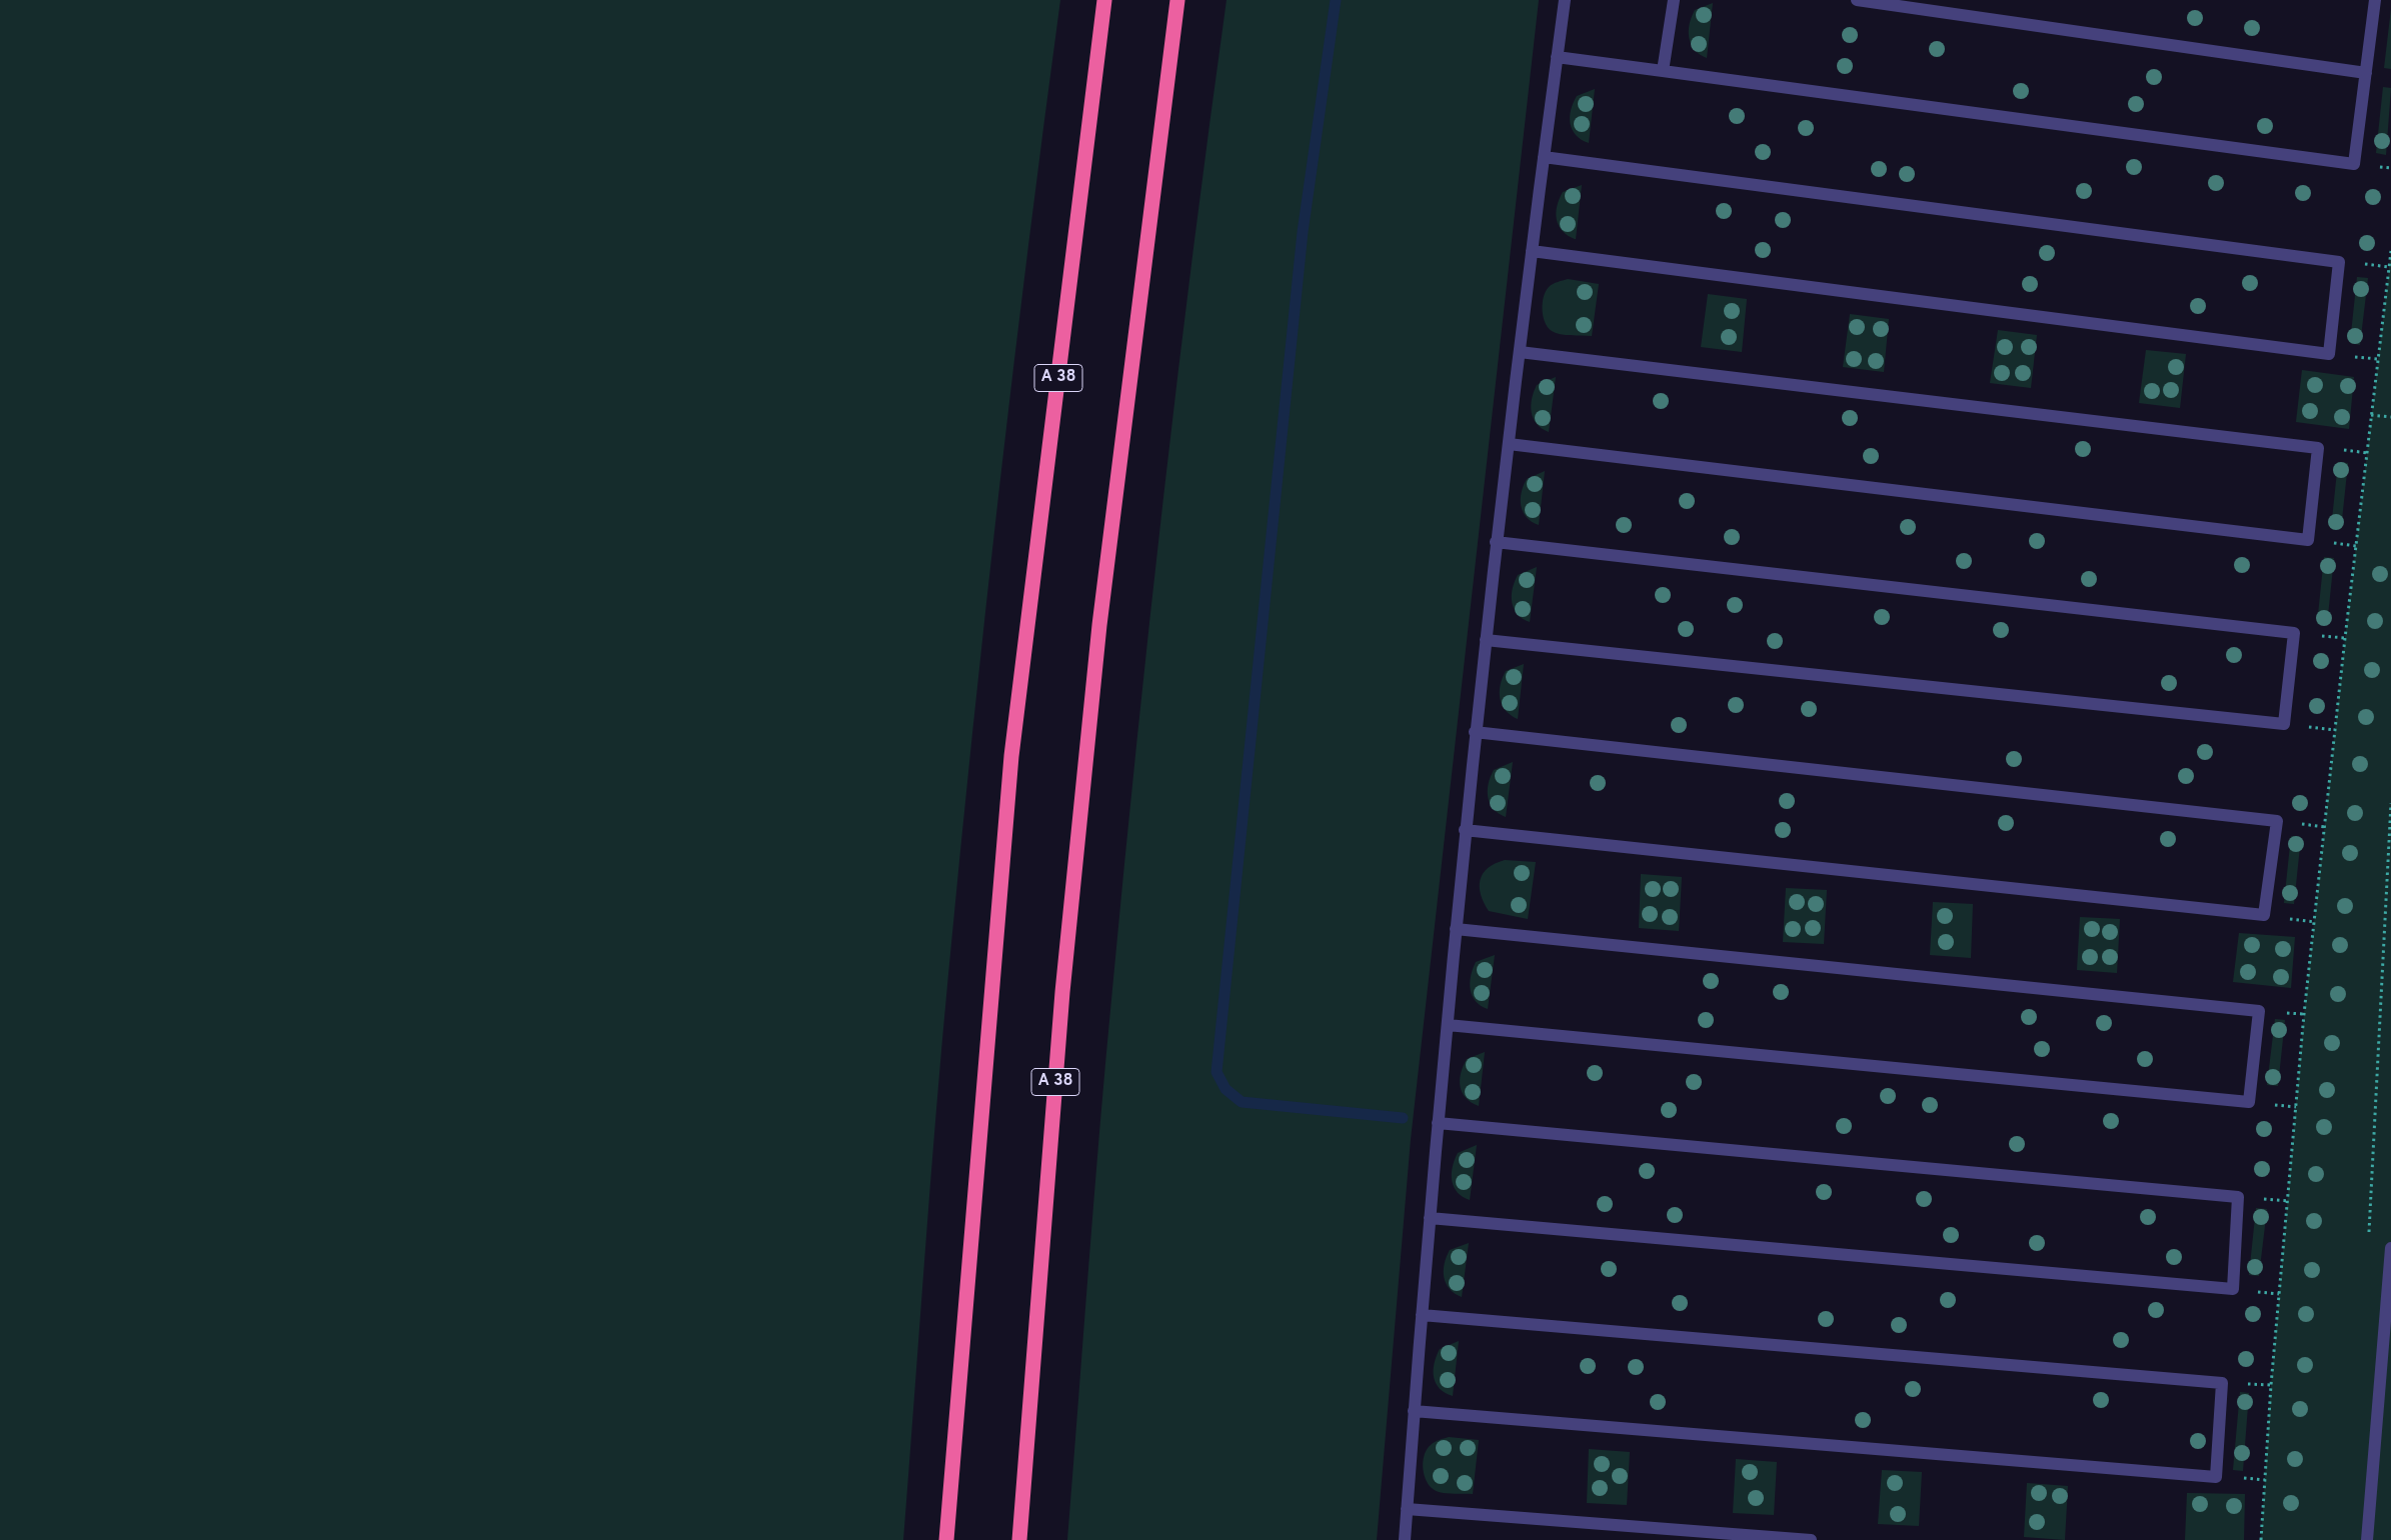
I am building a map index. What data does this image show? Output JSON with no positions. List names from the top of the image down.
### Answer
{
  "streets": {
    "highway": ["A 38"]
  }
}
